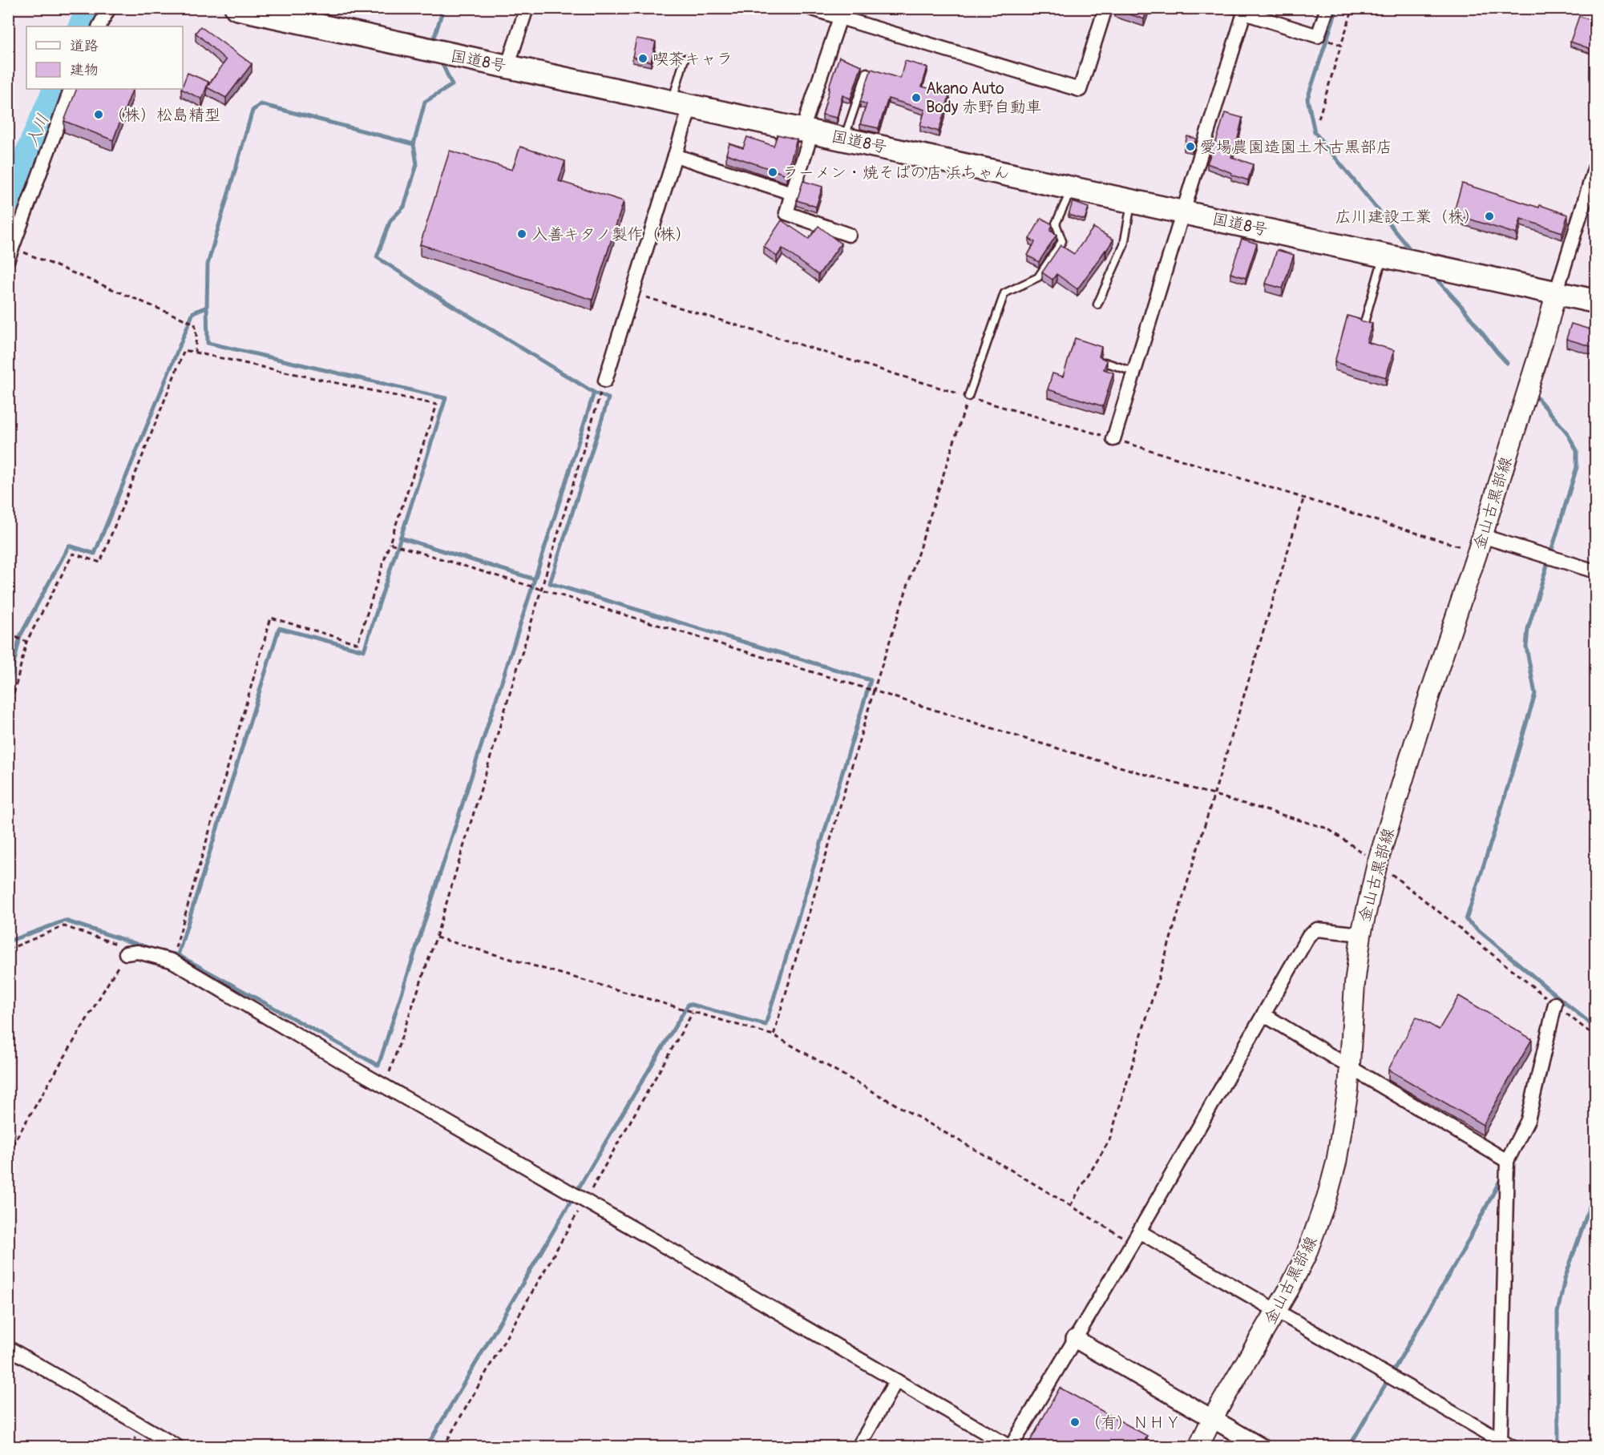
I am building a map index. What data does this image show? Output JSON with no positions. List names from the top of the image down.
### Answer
{
  "streets": {
    "highway": ["国道8号"],
    "main road": ["金山古黒部線"]
  },
  "crossings": [
    ["国道8号", "金山古黒部線"]
  ],
  "water": ["入川"],
  "places": [
    "喫茶キャラ",
    "Akano Auto Body 赤野自動車",
    "（株）松島精型",
    "愛場農園造園土木古黒部店",
    "ラーメン・焼そばの店 浜ちゃん",
    "広川建設工業（株）",
    "入善キタノ製作（株）",
    "（有）ＮＨＹ"
  ],
  "legend": ["道路", "建物"]
}
